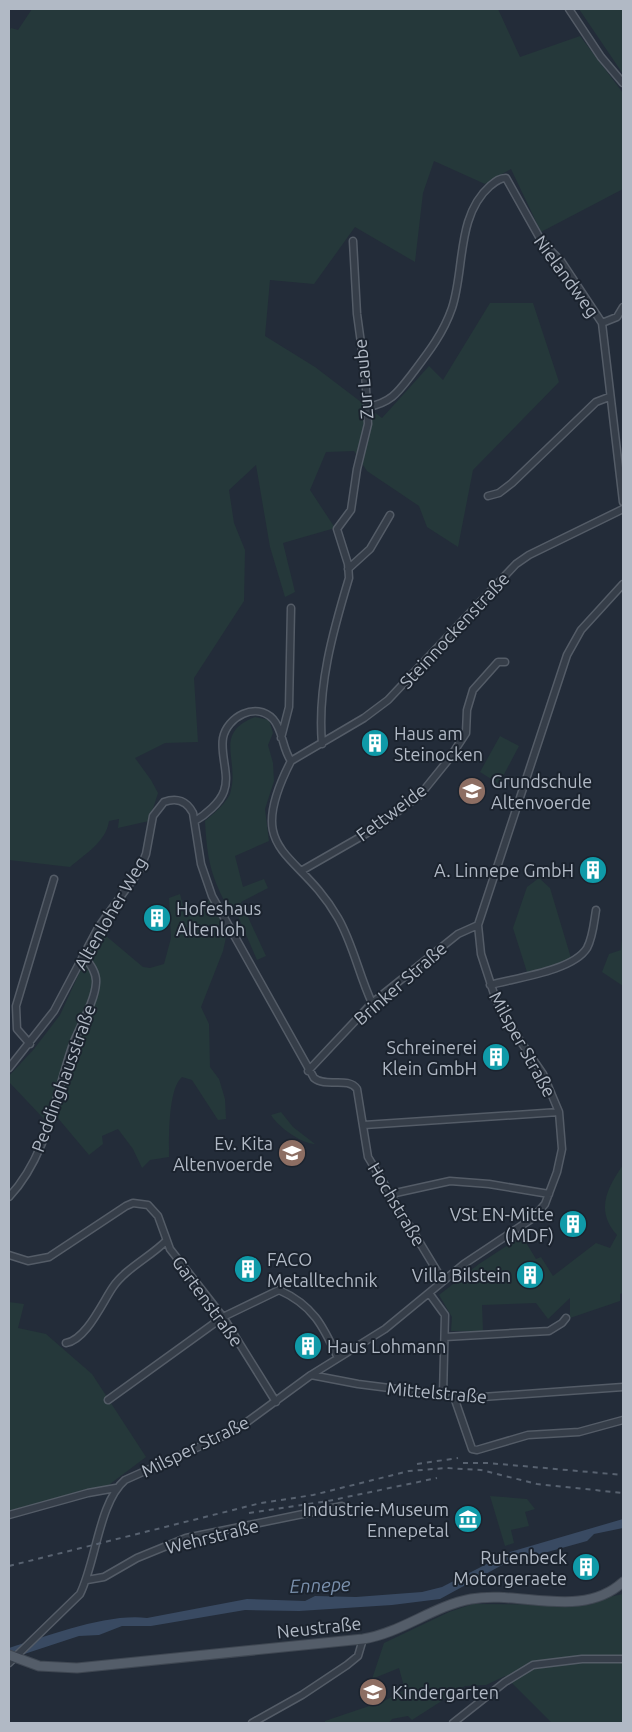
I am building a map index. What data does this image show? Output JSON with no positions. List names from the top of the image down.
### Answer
{
  "streets": {
    "main road": ["Neustraße"],
    "street": [
      "Nielandweg",
      "Zur Laube",
      "Steinnockenstraße",
      "Fettweide",
      "Altenloher Weg",
      "Brinker Straße",
      "Milsper Straße",
      "Peddinghausstraße",
      "Hochstraße",
      "Gartenstraße",
      "Mittelstraße",
      "Wehrstraße"
    ]
  },
  "crossings": [
    ["Nielandweg", "Zur Laube"],
    ["Zur Laube", "Steinnockenstraße"],
    ["Altenloher Weg", "Peddinghausstraße"],
    ["Brinker Straße", "Milsper Straße"],
    ["Brinker Straße", "Hochstraße"],
    ["Milsper Straße", "Hochstraße"],
    ["Milsper Straße", "Gartenstraße"],
    ["Milsper Straße", "Mittelstraße"]
  ],
  "water": ["Ennepe"],
  "places": {
    "building": [
      "Haus am Steinocken",
      "A. Linnepe GmbH",
      "Hofeshaus Altenloh",
      "Schreinerei Klein GmbH",
      "VSt EN-Mitte (MDF)",
      "FACO Metalltechnik",
      "Villa Bilstein",
      "Haus Lohmann",
      "Rutenbeck Motorgeraete"
    ],
    "school or university": ["Grundschule Altenvoerde", "Ev. Kita Altenvoerde", "Kindergarten"],
    "museum": ["Industrie-Museum Ennepetal"]
  }
}
